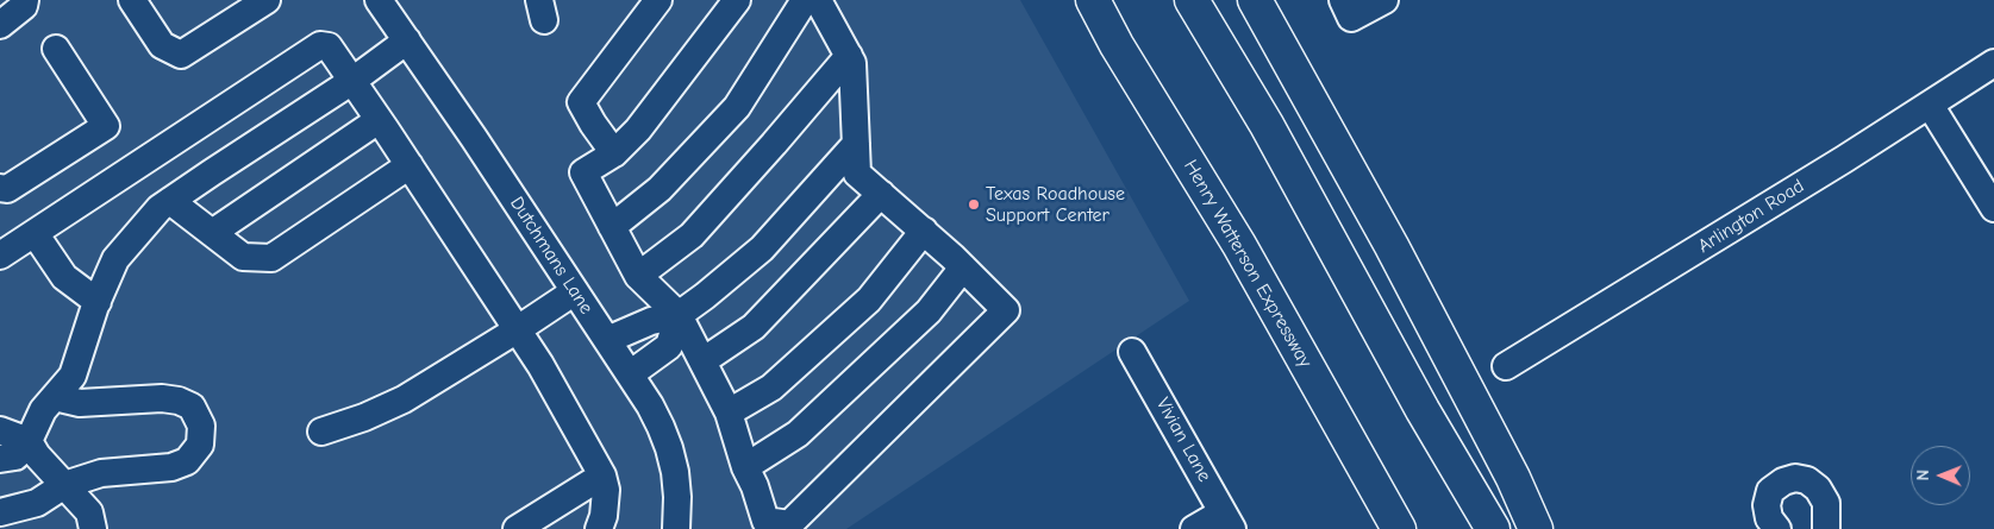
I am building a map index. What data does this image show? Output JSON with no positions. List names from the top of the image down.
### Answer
{
  "streets": {
    "highway": ["Henry Watterson Expressway"],
    "street": ["Arlington Road", "Dutchmans Lane", "Vivian Lane"]
  },
  "places": ["Texas Roadhouse Support Center"],
  "north": "left"
}
